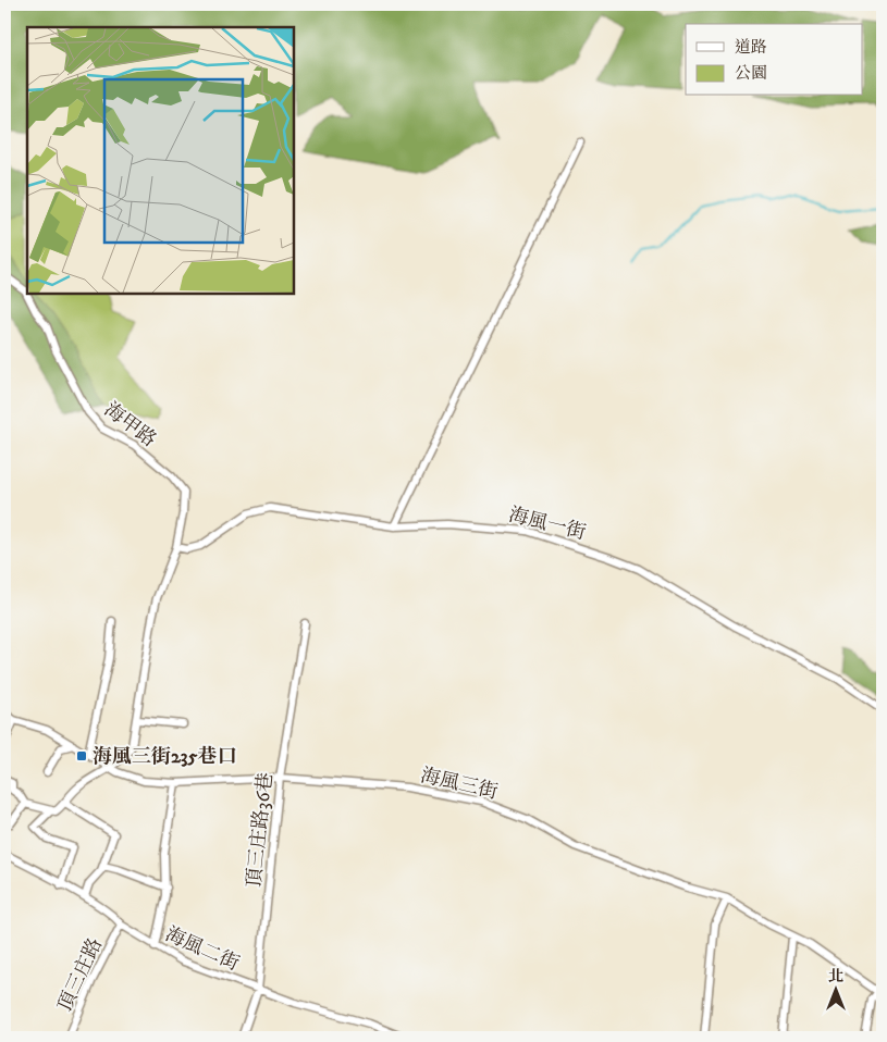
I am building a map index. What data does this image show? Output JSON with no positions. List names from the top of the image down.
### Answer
{
  "streets": {
    "street": [
      "海甲路",
      "海風一街",
      "海風三街",
      "頂三庄路36巷",
      "海風二街",
      "頂三庄路"
    ]
  },
  "crossings": [
    ["海甲路", "海風一街"],
    ["海甲路", "海風三街"],
    ["海風三街", "頂三庄路36巷"],
    ["頂三庄路36巷", "海風二街"],
    ["海風二街", "頂三庄路"]
  ],
  "places": {
    "transit": ["海風三街235巷口"]
  },
  "legend": ["道路", "公園"],
  "north": "top"
}
